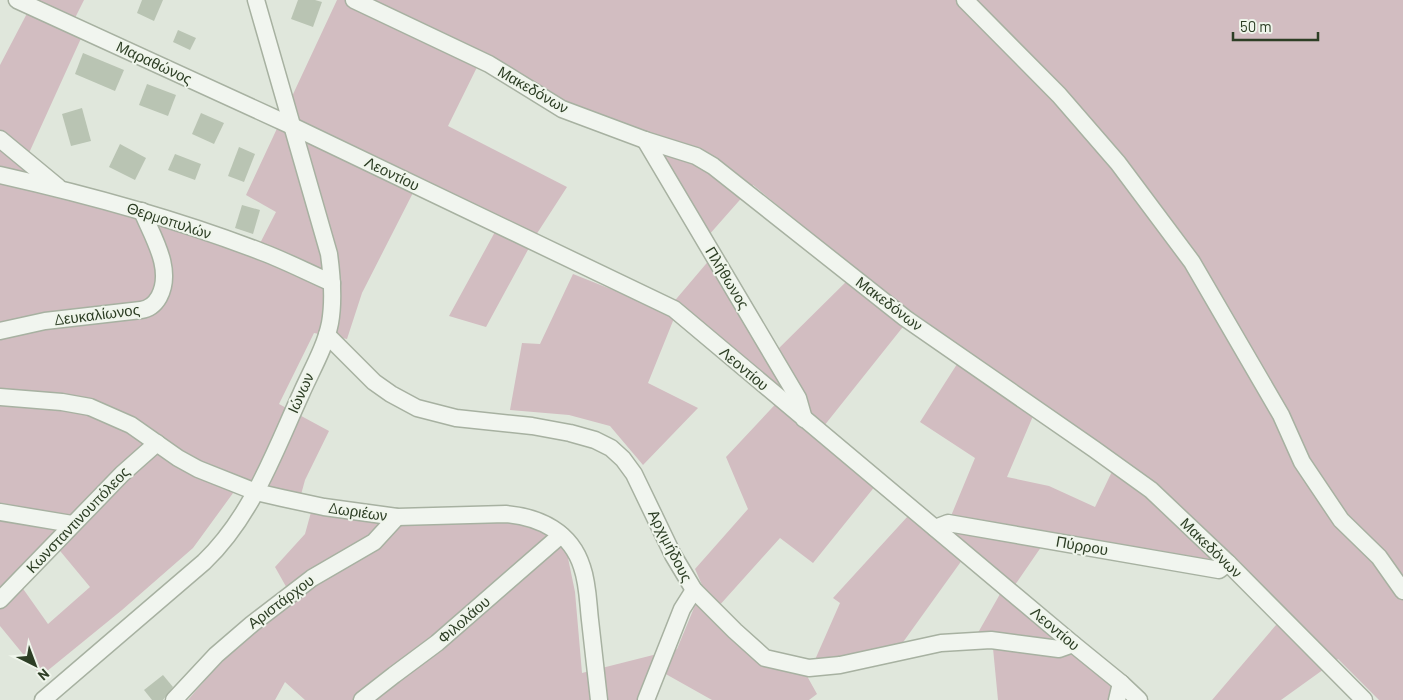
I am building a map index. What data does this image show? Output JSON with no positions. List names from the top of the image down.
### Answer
{
  "streets": {
    "street": [
      "Μαραθώνος",
      "Μακεδόνων",
      "Λεοντίου",
      "Θερμοπυλών",
      "Πλήθωνος",
      "Δευκαλίωνος",
      "Ιώνων",
      "Δωριέων",
      "Κωνσταντινουπόλεος",
      "Αρχιμήδους",
      "Πύρρου",
      "Αριστάρχου",
      "Φιλολάου"
    ]
  },
  "crossings": [
    ["Μαραθώνος", "Λεοντίου"],
    ["Μαραθώνος", "Ιώνων"],
    ["Μακεδόνων", "Πλήθωνος"],
    ["Μακεδόνων", "Πύρρου"],
    ["Λεοντίου", "Πλήθωνος"],
    ["Λεοντίου", "Ιώνων"],
    ["Λεοντίου", "Αρχιμήδους"],
    ["Λεοντίου", "Πύρρου"],
    ["Θερμοπυλών", "Δευκαλίωνος"],
    ["Θερμοπυλών", "Ιώνων"],
    ["Ιώνων", "Δωριέων"],
    ["Ιώνων", "Αρχιμήδους"],
    ["Δωριέων", "Κωνσταντινουπόλεος"],
    ["Δωριέων", "Αριστάρχου"],
    ["Δωριέων", "Φιλολάου"]
  ],
  "scale_bar": "50 m",
  "north": "bottom right"
}
